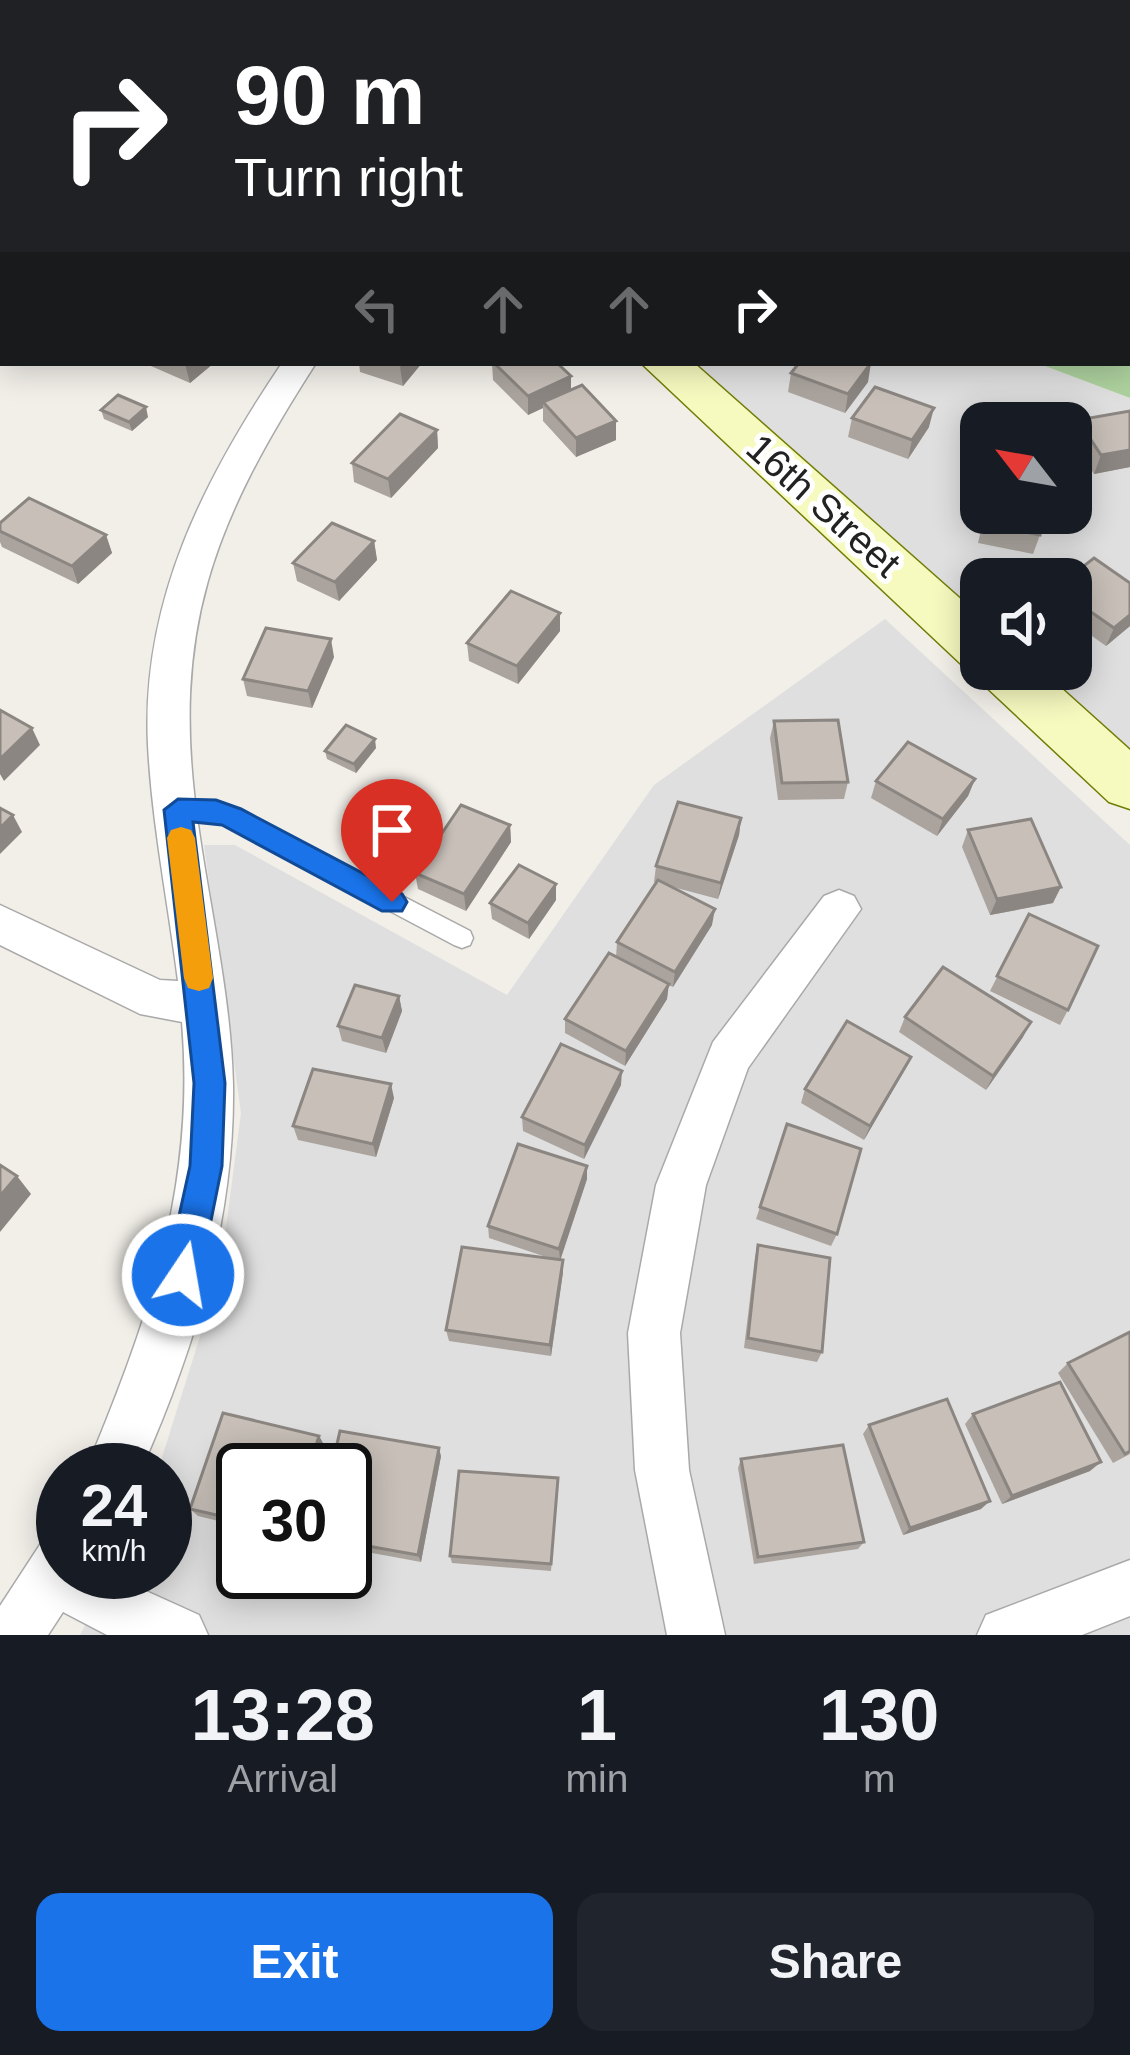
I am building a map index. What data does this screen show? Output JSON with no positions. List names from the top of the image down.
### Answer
{
  "streets": {
    "street": ["16th Street"]
  },
  "north": "top left",
  "page": {
    "turn": ["90 m", "Turn right"],
    "speed": "24 km/h",
    "limit": "30",
    "eta": [
      "13:28",
      "Arrival",
      "1",
      "min",
      "130",
      "m"
    ],
    "buttons": ["Exit", "Share"]
  }
}
